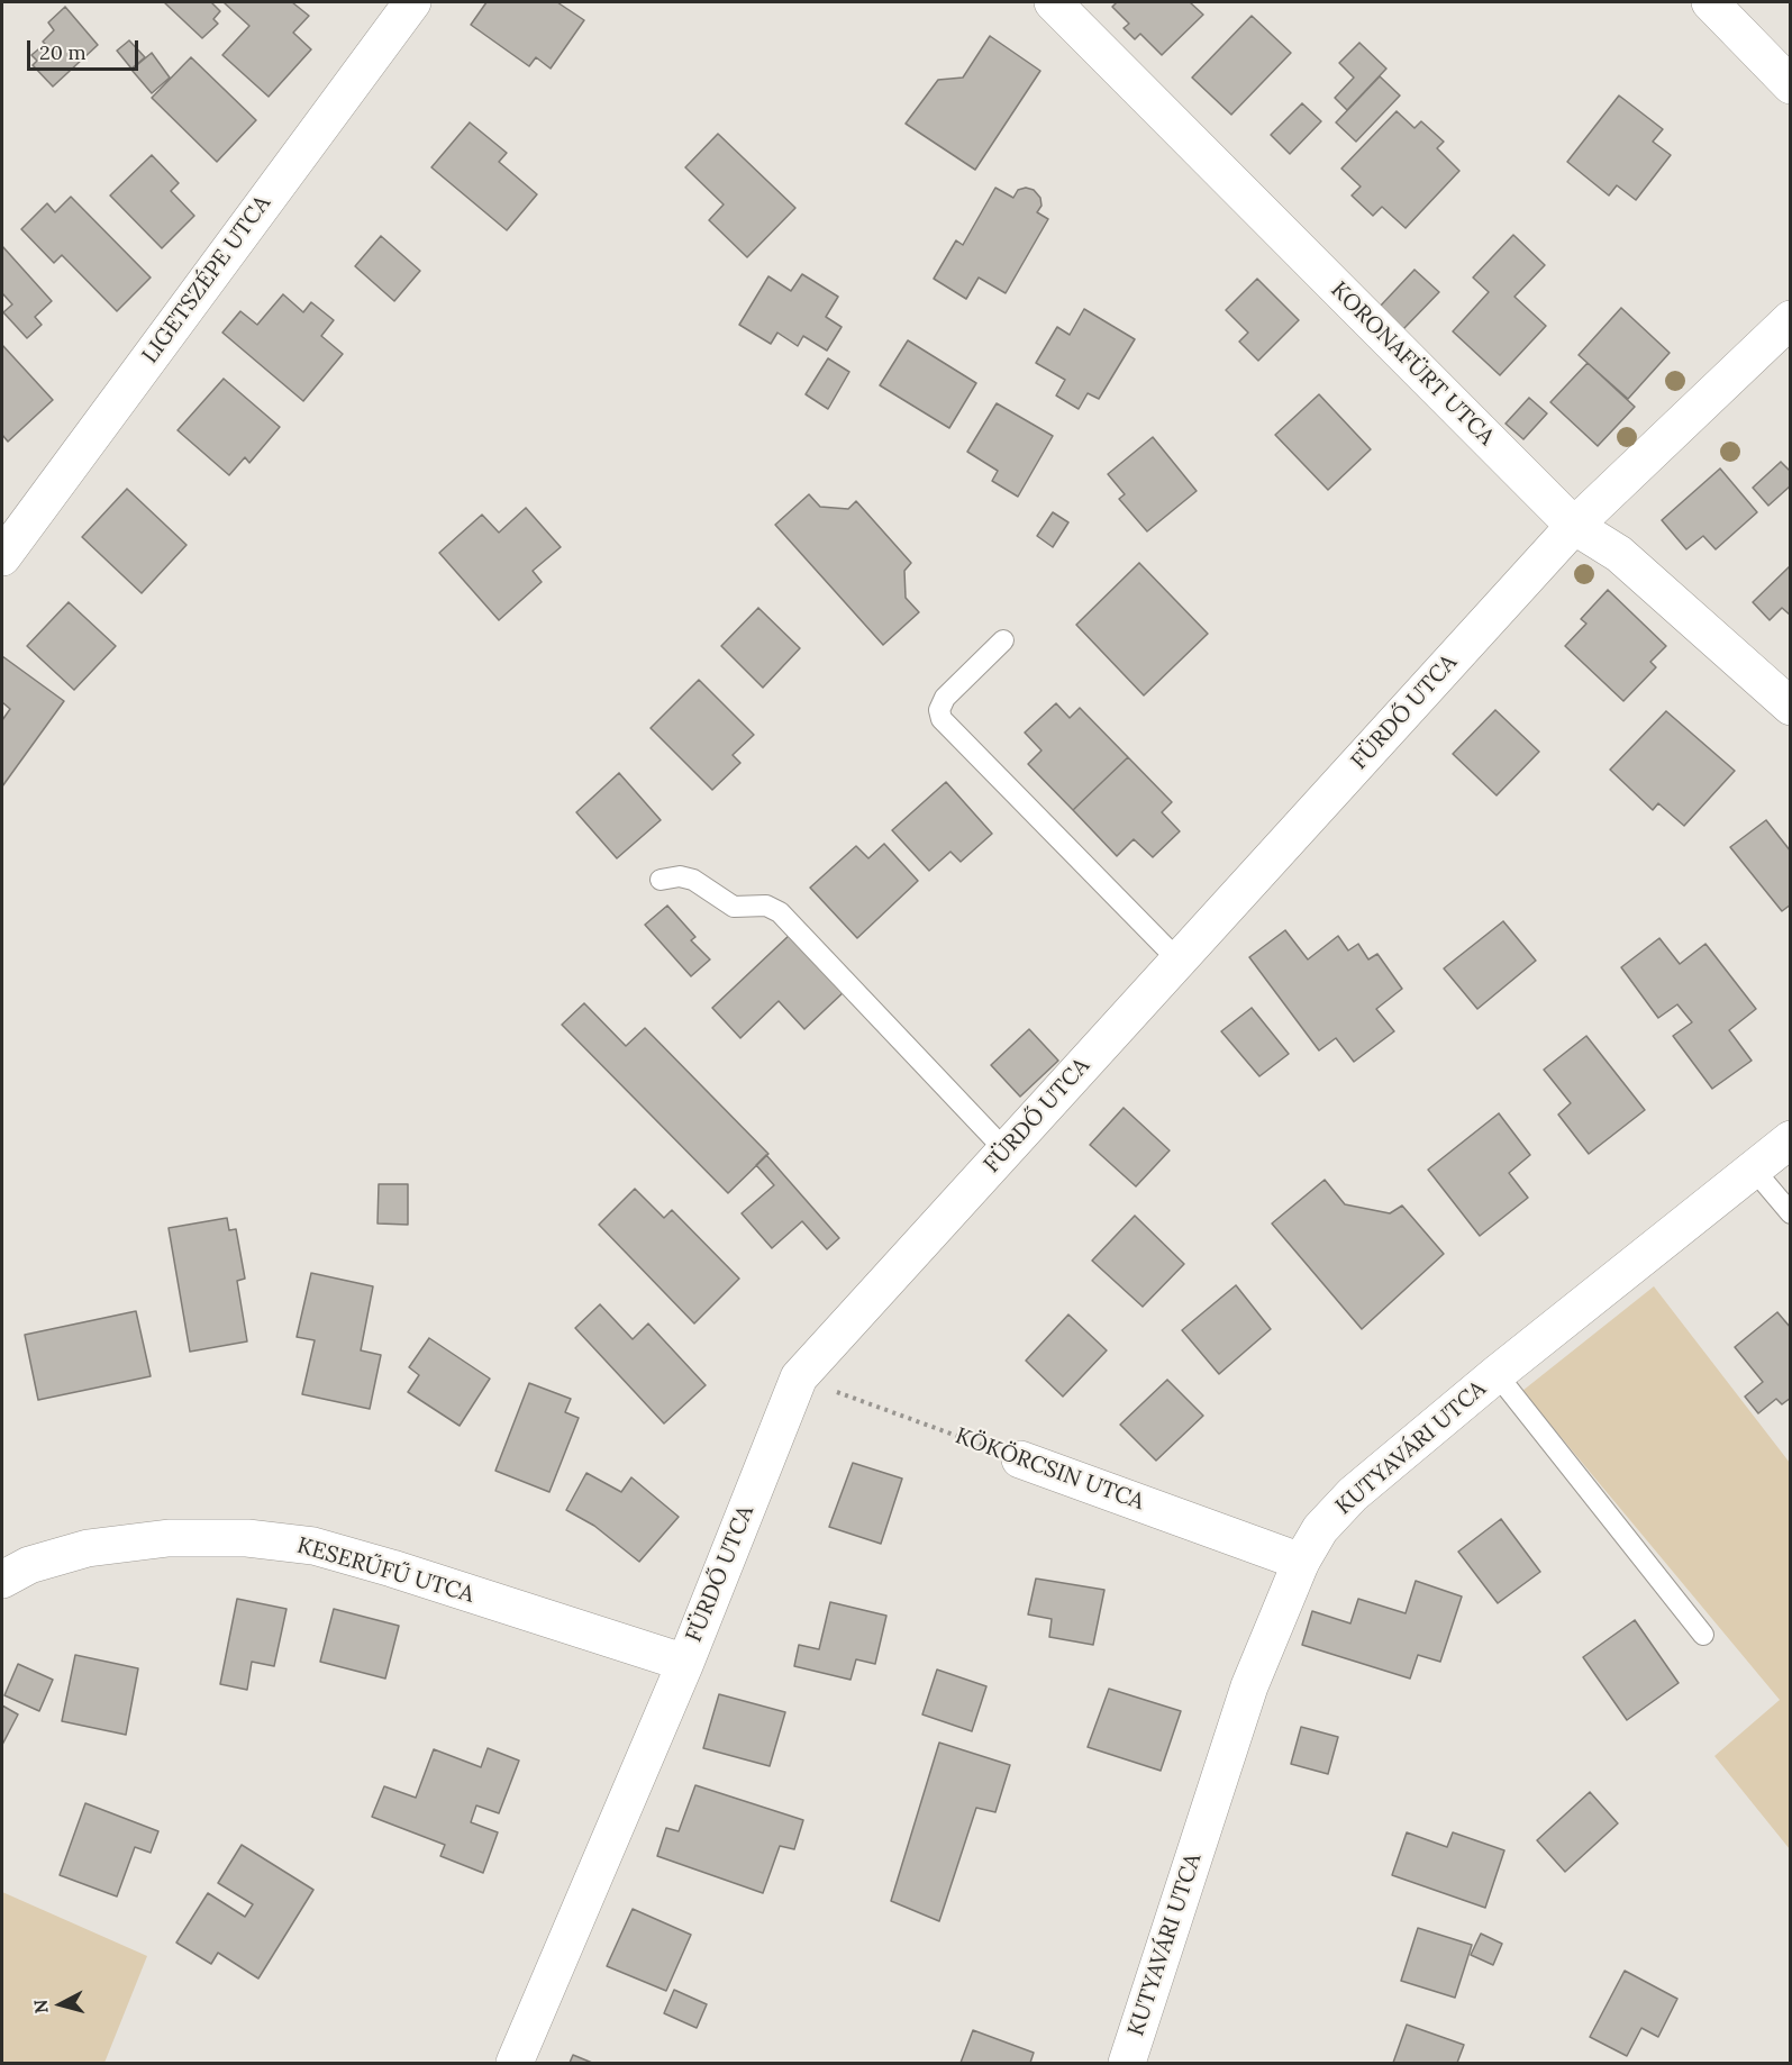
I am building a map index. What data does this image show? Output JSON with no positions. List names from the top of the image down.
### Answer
{
  "streets": {
    "street": [
      "LIGETSZÉPE UTCA",
      "KORONAFÜRT UTCA",
      "FÜRDŐ UTCA",
      "KUTYAVÁRI UTCA",
      "KÖKÖRCSIN UTCA",
      "KESERŰFŰ UTCA"
    ]
  },
  "crossings": [
    ["KORONAFÜRT UTCA", "FÜRDŐ UTCA"],
    ["FÜRDŐ UTCA", "KÖKÖRCSIN UTCA"],
    ["FÜRDŐ UTCA", "KESERŰFŰ UTCA"],
    ["KUTYAVÁRI UTCA", "KÖKÖRCSIN UTCA"]
  ],
  "scale_bar": "20 m",
  "north": "left"
}
